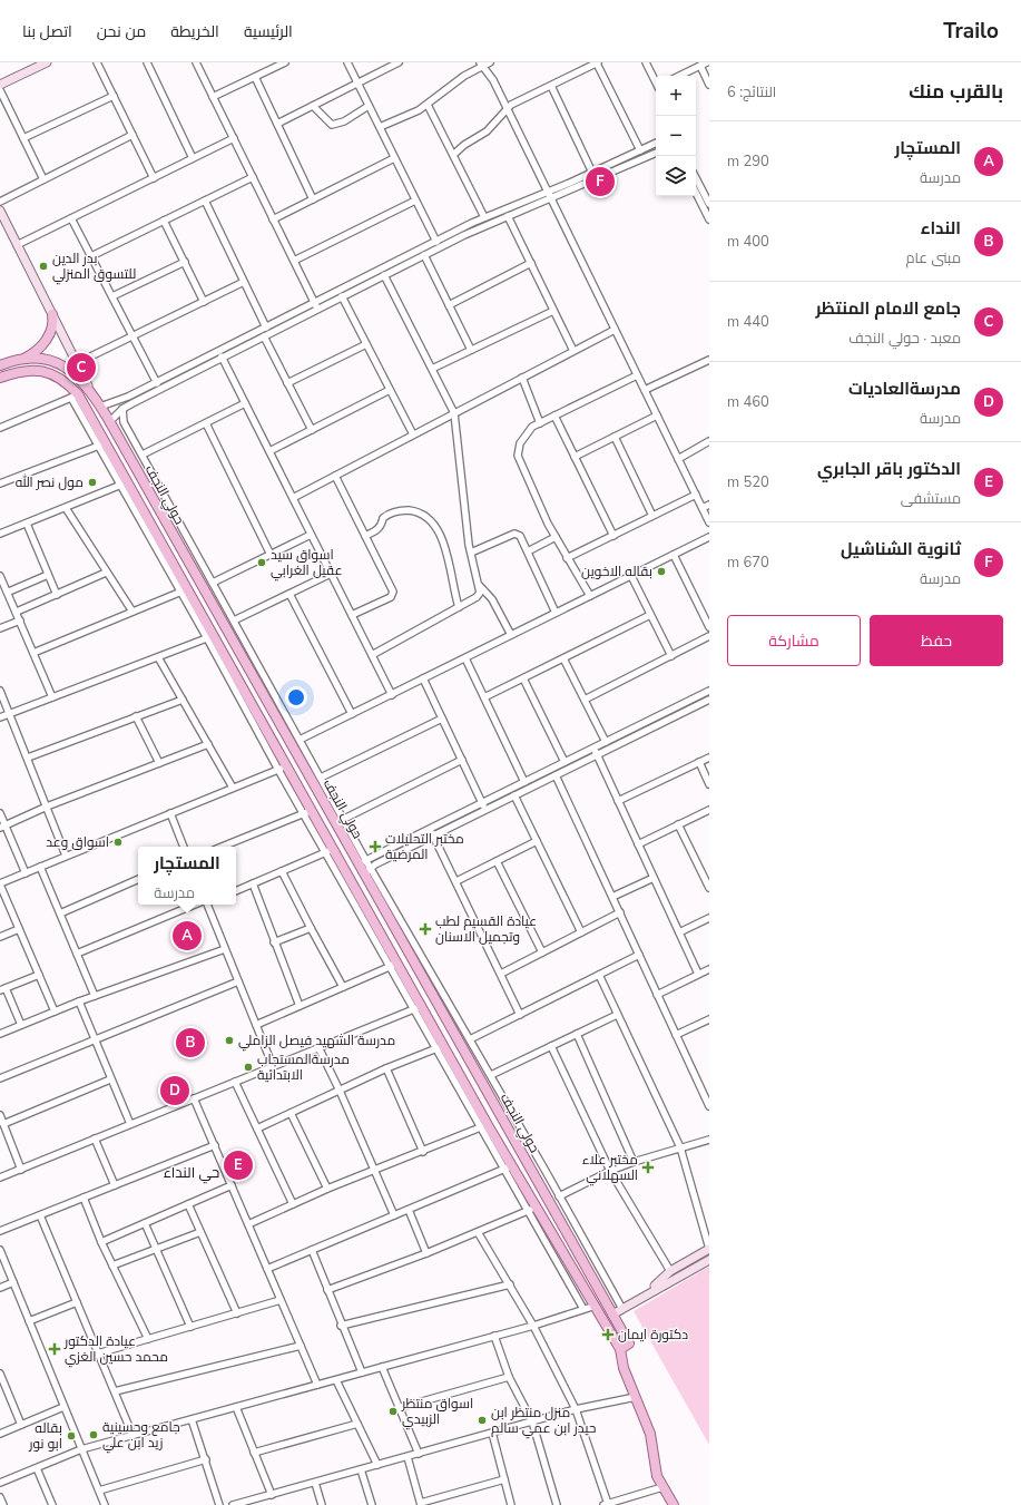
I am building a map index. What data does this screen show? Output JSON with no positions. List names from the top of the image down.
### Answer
{
  "streets": {
    "main road": ["حولي النجف"]
  },
  "districts": ["حي النداء"],
  "places": {
    "other": [
      "بدر الدين للتسوق المنزلي",
      "مول نصر الله",
      "اسواق سيد عقيل الغرابي",
      "بقاله الاخوين",
      "اسواق وعد",
      "مدرسة الشهيد فيصل الزاملي",
      "مدرسةالمستجاب الابتدائية",
      "اسواق منتظر الزبيدي",
      "منزل منتظر ابن حيدر ابن عمي سالم",
      "جامع وحسينية زيد ابن علي",
      "بقاله ابو نور"
    ],
    "health": [
      "مختبر التحليلات المرضية",
      "عيادة القسيم لطب وتجميل الاسنان",
      "مختبر علاء السهلاني",
      "دكتورة ايمان",
      "عيادة الدكتور محمد حسين الغزي"
    ]
  },
  "page": {
    "header": "Trailo",
    "nav": [
      "الرئيسية",
      "الخريطة",
      "من نحن",
      "اتصل بنا"
    ],
    "heading": ["بالقرب منك", "النتائج: 6"],
    "map_buttons": ["+", "−"],
    "list": [
      {
        "mark": "A",
        "name": "المستچار",
        "note": "مدرسة",
        "value": "290 m"
      },
      {
        "mark": "B",
        "name": "النداء",
        "note": "مبنى عام",
        "value": "400 m"
      },
      {
        "mark": "C",
        "name": "جامع الامام المنتظر",
        "note": "معبد · حولي النجف",
        "value": "440 m"
      },
      {
        "mark": "D",
        "name": "مدرسةالعاديات",
        "note": "مدرسة",
        "value": "460 m"
      },
      {
        "mark": "E",
        "name": "الدكتور باقر الجابري",
        "note": "مستشفى",
        "value": "520 m"
      },
      {
        "mark": "F",
        "name": "ثانوية الشناشيل",
        "note": "مدرسة",
        "value": "670 m"
      }
    ],
    "pins": [
      "F",
      "C",
      "A",
      "B",
      "D",
      "E"
    ],
    "buttons": ["حفظ", "مشاركة"],
    "popup": ["المستچار", "مدرسة"]
  }
}
